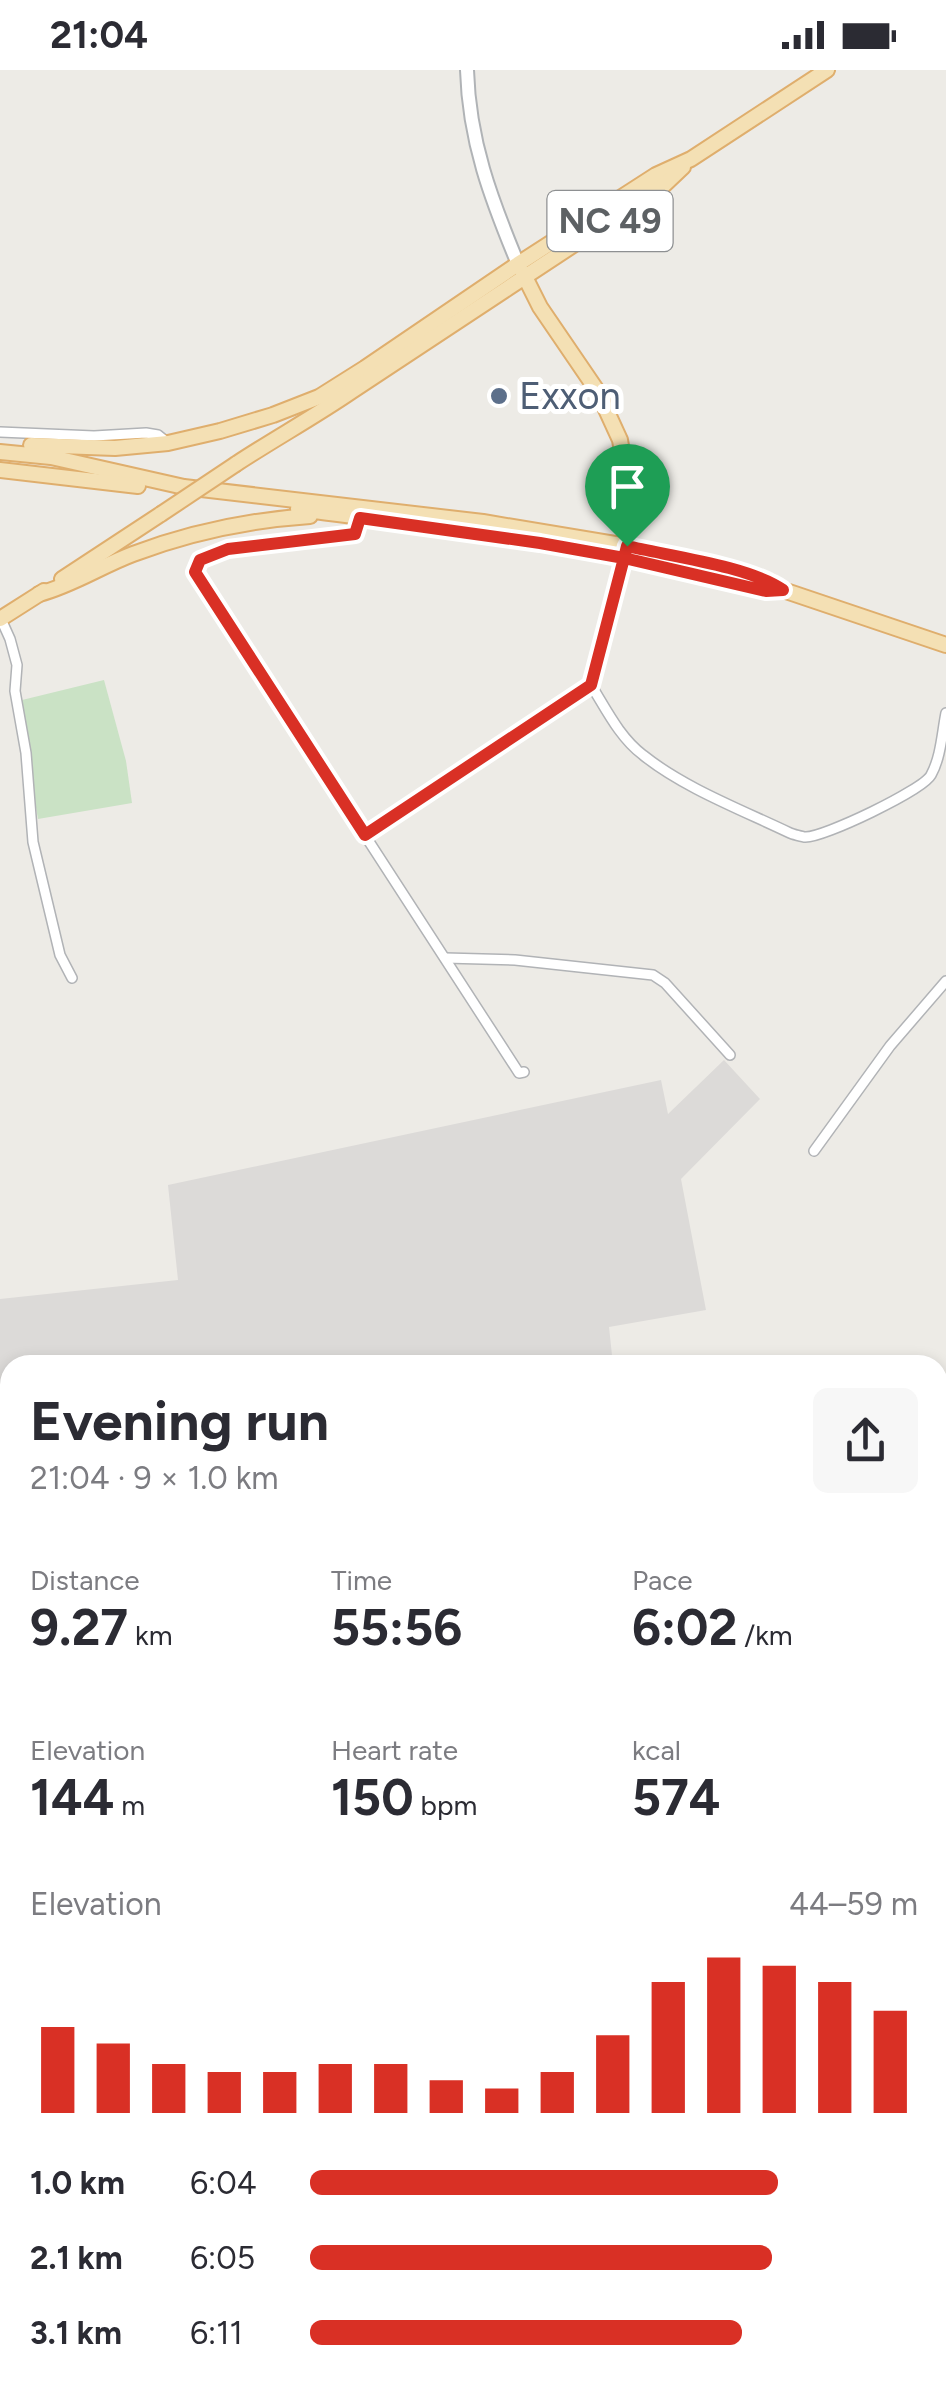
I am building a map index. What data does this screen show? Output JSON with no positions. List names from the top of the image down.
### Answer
{
  "streets": {
    "main road": ["NC 49"]
  },
  "places": ["Exxon"],
  "page": {
    "status": "21:04",
    "heading": ["Evening run", "21:04 · 9 × 1.0 km"],
    "stats": [
      ["Distance", "9.27 km"],
      ["Time", "55:56"],
      ["Pace", "6:02 /km"],
      ["Elevation", "144 m"],
      ["Heart rate", "150 bpm"],
      ["kcal", "574"]
    ],
    "chart": ["Elevation", "44–59 m"],
    "list": [
      {
        "name": "1.0 km",
        "note": "6:04"
      },
      {
        "name": "2.1 km",
        "note": "6:05"
      },
      {
        "name": "3.1 km",
        "note": "6:11"
      }
    ]
  }
}
